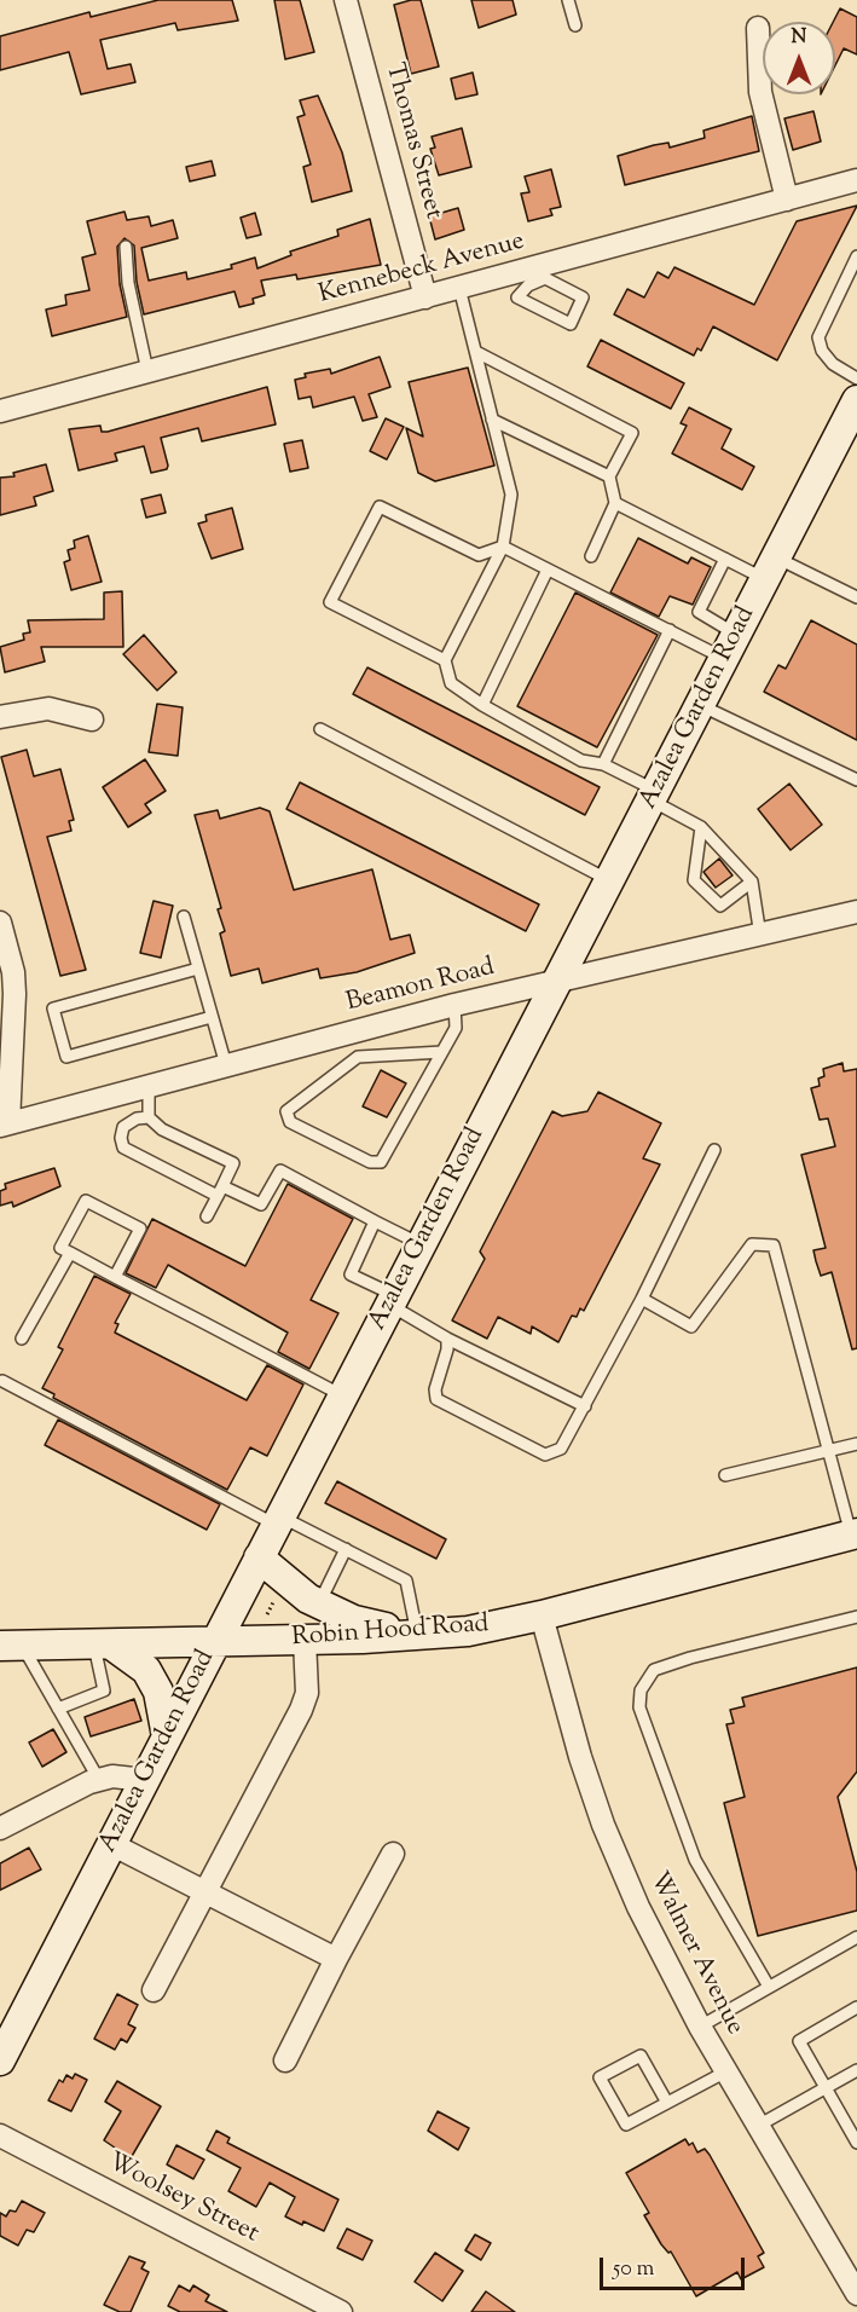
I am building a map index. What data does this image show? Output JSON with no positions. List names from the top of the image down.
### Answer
{
  "streets": {
    "main road": ["Azalea Garden Road", "Robin Hood Road"],
    "street": [
      "Thomas Street",
      "Kennebeck Avenue",
      "Beamon Road",
      "Walmer Avenue",
      "Woolsey Street"
    ]
  },
  "crossings": [
    ["Thomas Street", "Kennebeck Avenue"],
    ["Azalea Garden Road", "Beamon Road"],
    ["Azalea Garden Road", "Robin Hood Road"],
    ["Robin Hood Road", "Walmer Avenue"]
  ],
  "scale_bar": "50 m",
  "north": "top"
}
